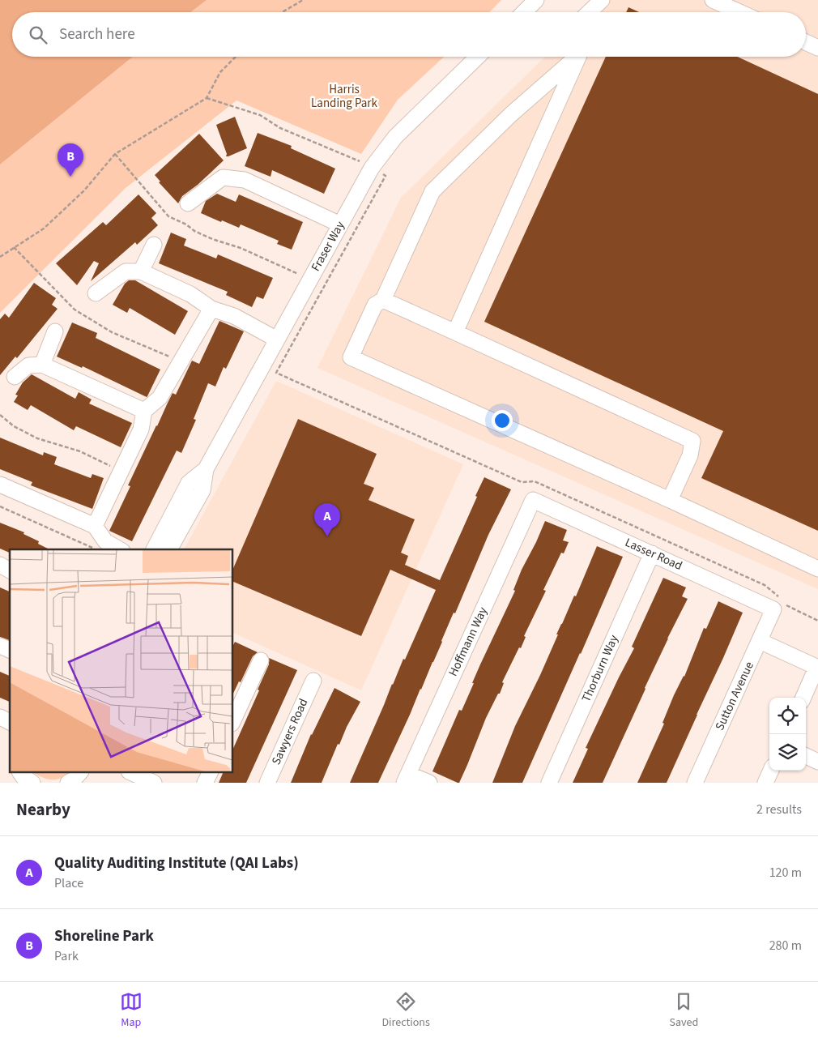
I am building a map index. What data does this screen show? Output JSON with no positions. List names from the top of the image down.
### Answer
{
  "streets": {
    "street": [
      "Fraser Way",
      "Lasser Road",
      "Hoffmann Way",
      "Thorburn Way",
      "Sutton Avenue",
      "Sawyers Road"
    ]
  },
  "crossings": [
    ["Lasser Road", "Hoffmann Way"],
    ["Lasser Road", "Thorburn Way"],
    ["Lasser Road", "Sutton Avenue"]
  ],
  "parks": ["Harris Landing Park"],
  "page": {
    "search": "Search here",
    "pins": ["B", "A"],
    "heading": ["Nearby", "2 results"],
    "list": [
      {
        "mark": "A",
        "name": "Quality Auditing Institute (QAI Labs)",
        "note": "Place",
        "value": "120 m"
      },
      {
        "mark": "B",
        "name": "Shoreline Park",
        "note": "Park",
        "value": "280 m"
      }
    ],
    "nav": ["Map", "Directions", "Saved"]
  }
}
